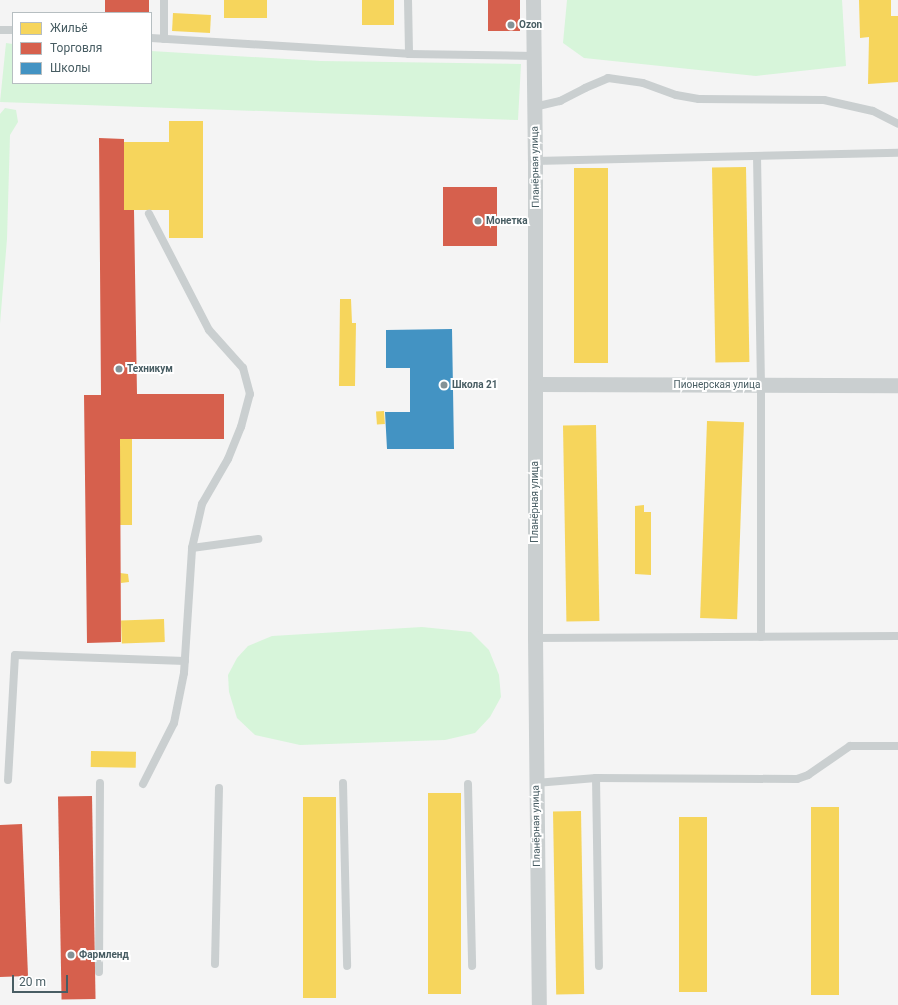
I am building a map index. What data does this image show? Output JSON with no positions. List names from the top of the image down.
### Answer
{
  "streets": {
    "street": ["Планёрная улица", "Пионерская улица"]
  },
  "crossings": [
    ["Планёрная улица", "Пионерская улица"]
  ],
  "places": [
    "Ozon",
    "Монетка",
    "Техникум",
    "Школа 21",
    "Фармленд"
  ],
  "legend": ["Жильё", "Торговля", "Школы"],
  "scale_bar": "20 m"
}
